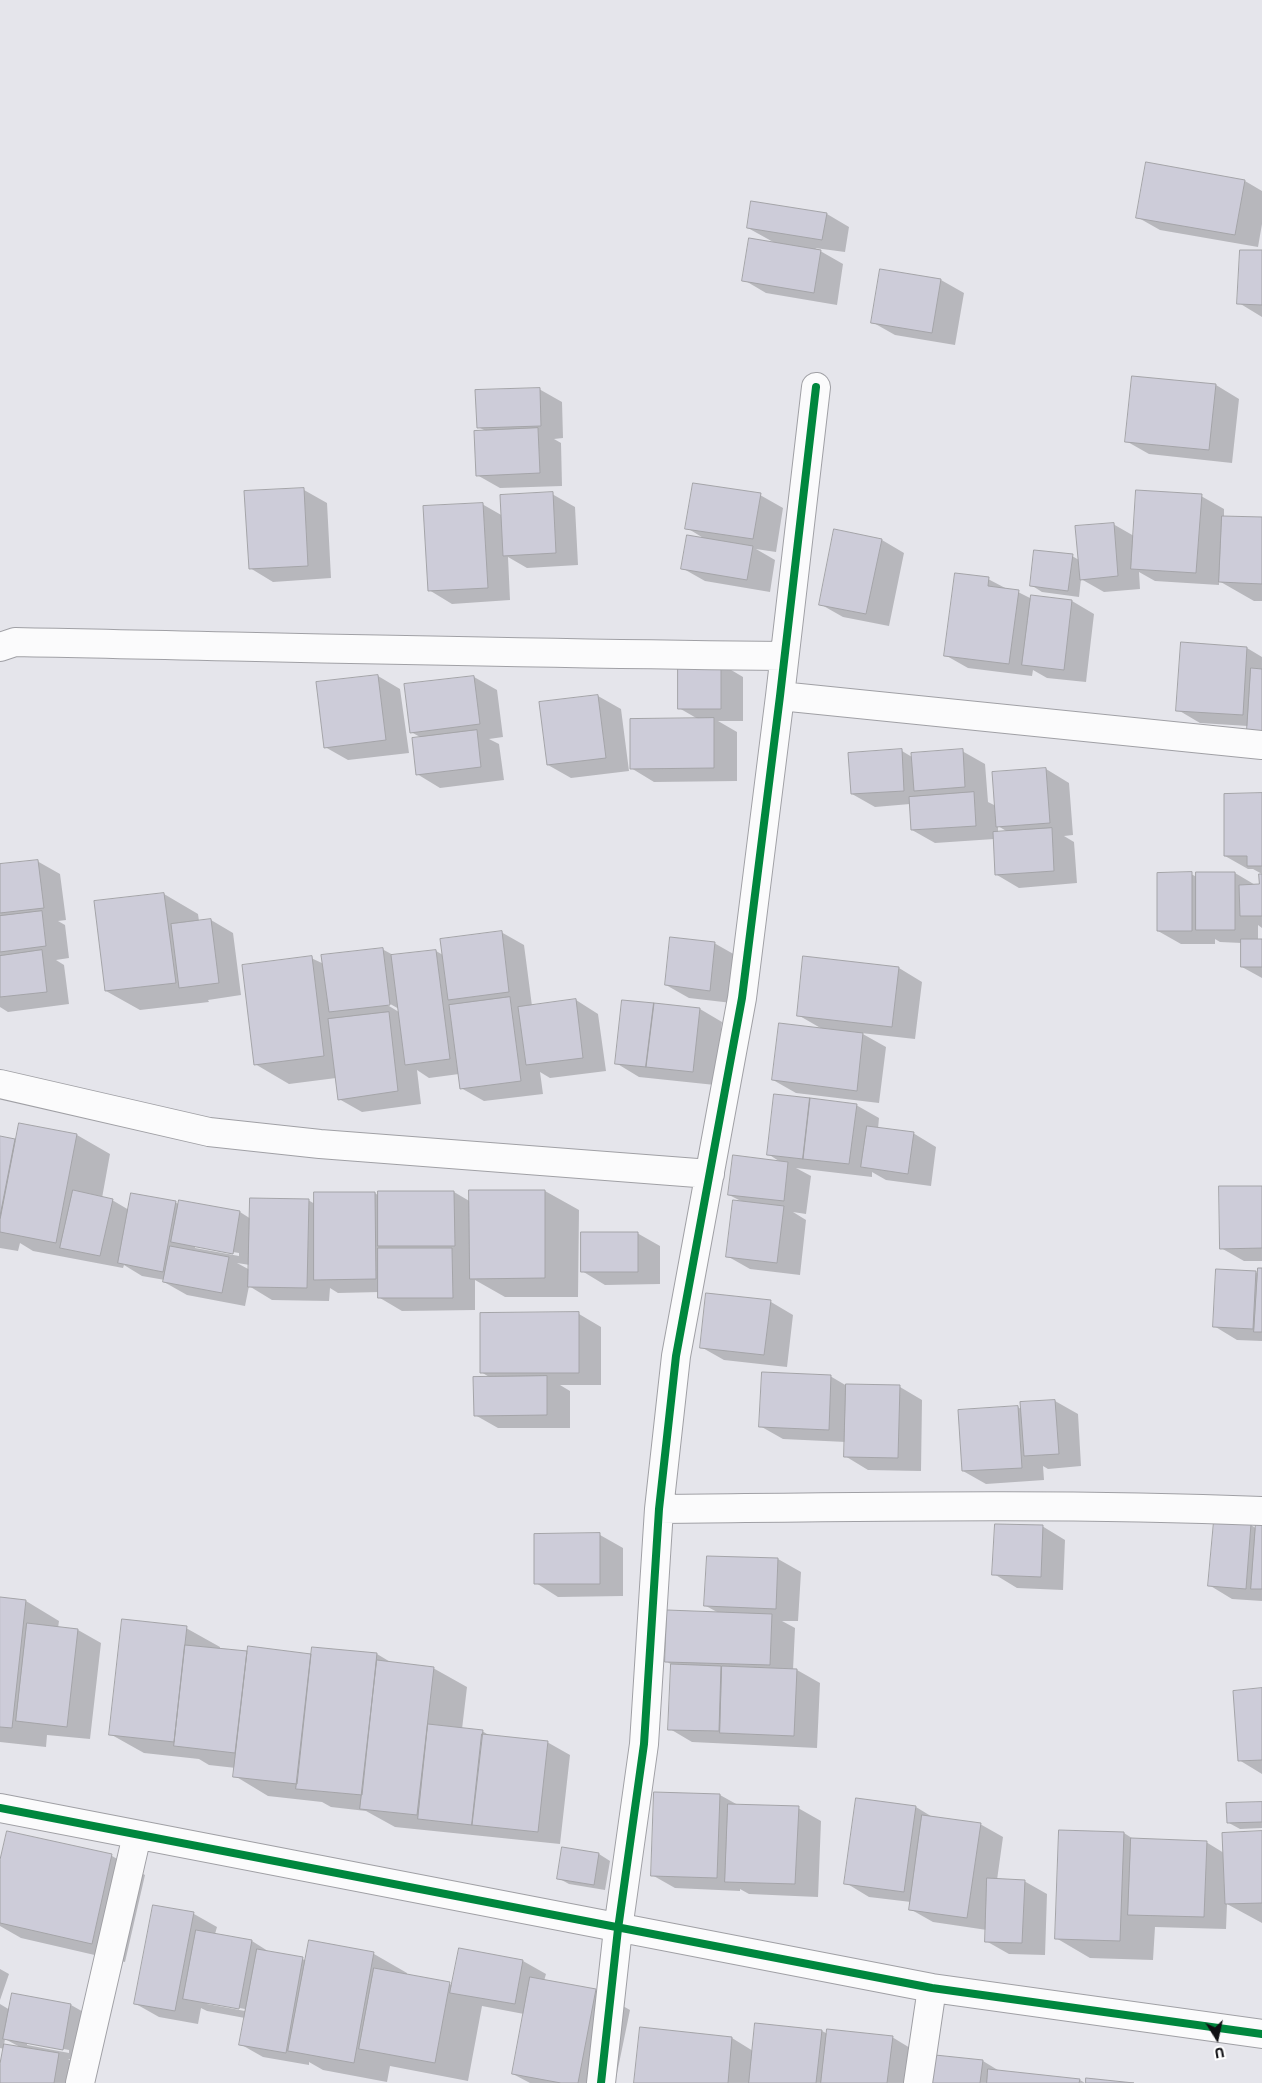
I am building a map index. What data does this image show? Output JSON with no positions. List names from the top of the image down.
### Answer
{
  "north": "bottom"
}
